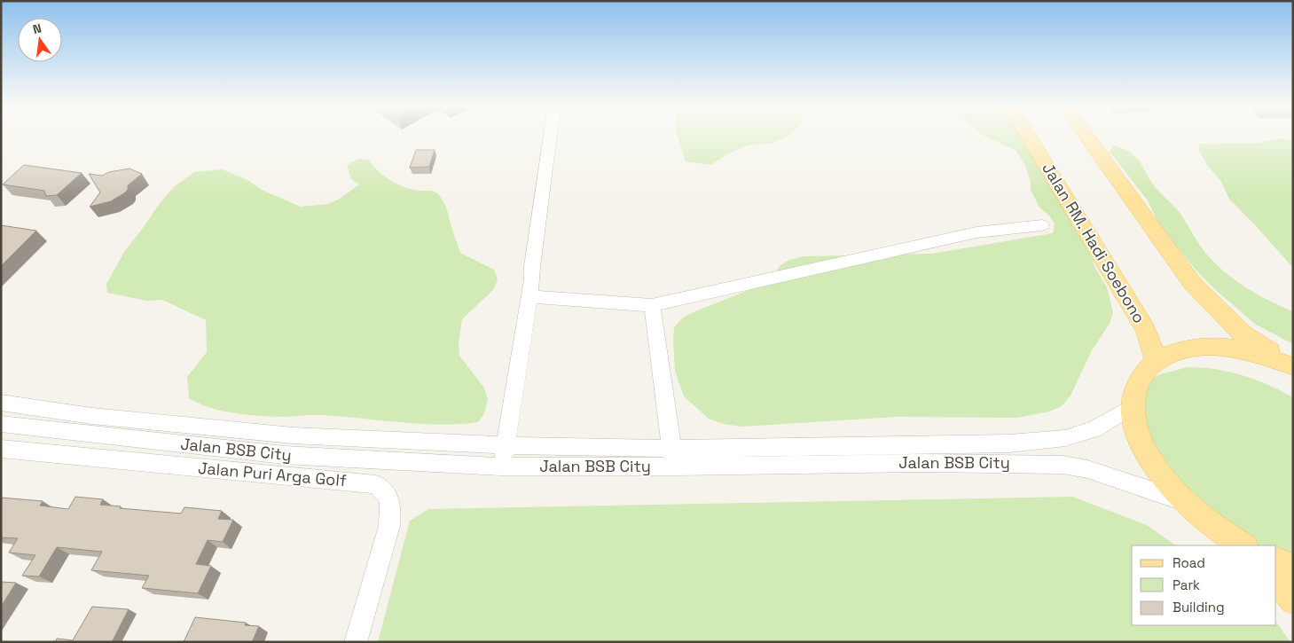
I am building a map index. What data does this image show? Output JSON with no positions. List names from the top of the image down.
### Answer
{
  "streets": {
    "main road": ["Jalan RM. Hadi Soebono"],
    "street": ["Jalan BSB City", "Jalan Puri Arga Golf"]
  },
  "legend": ["Road", "Park", "Building"],
  "north": "top"
}
